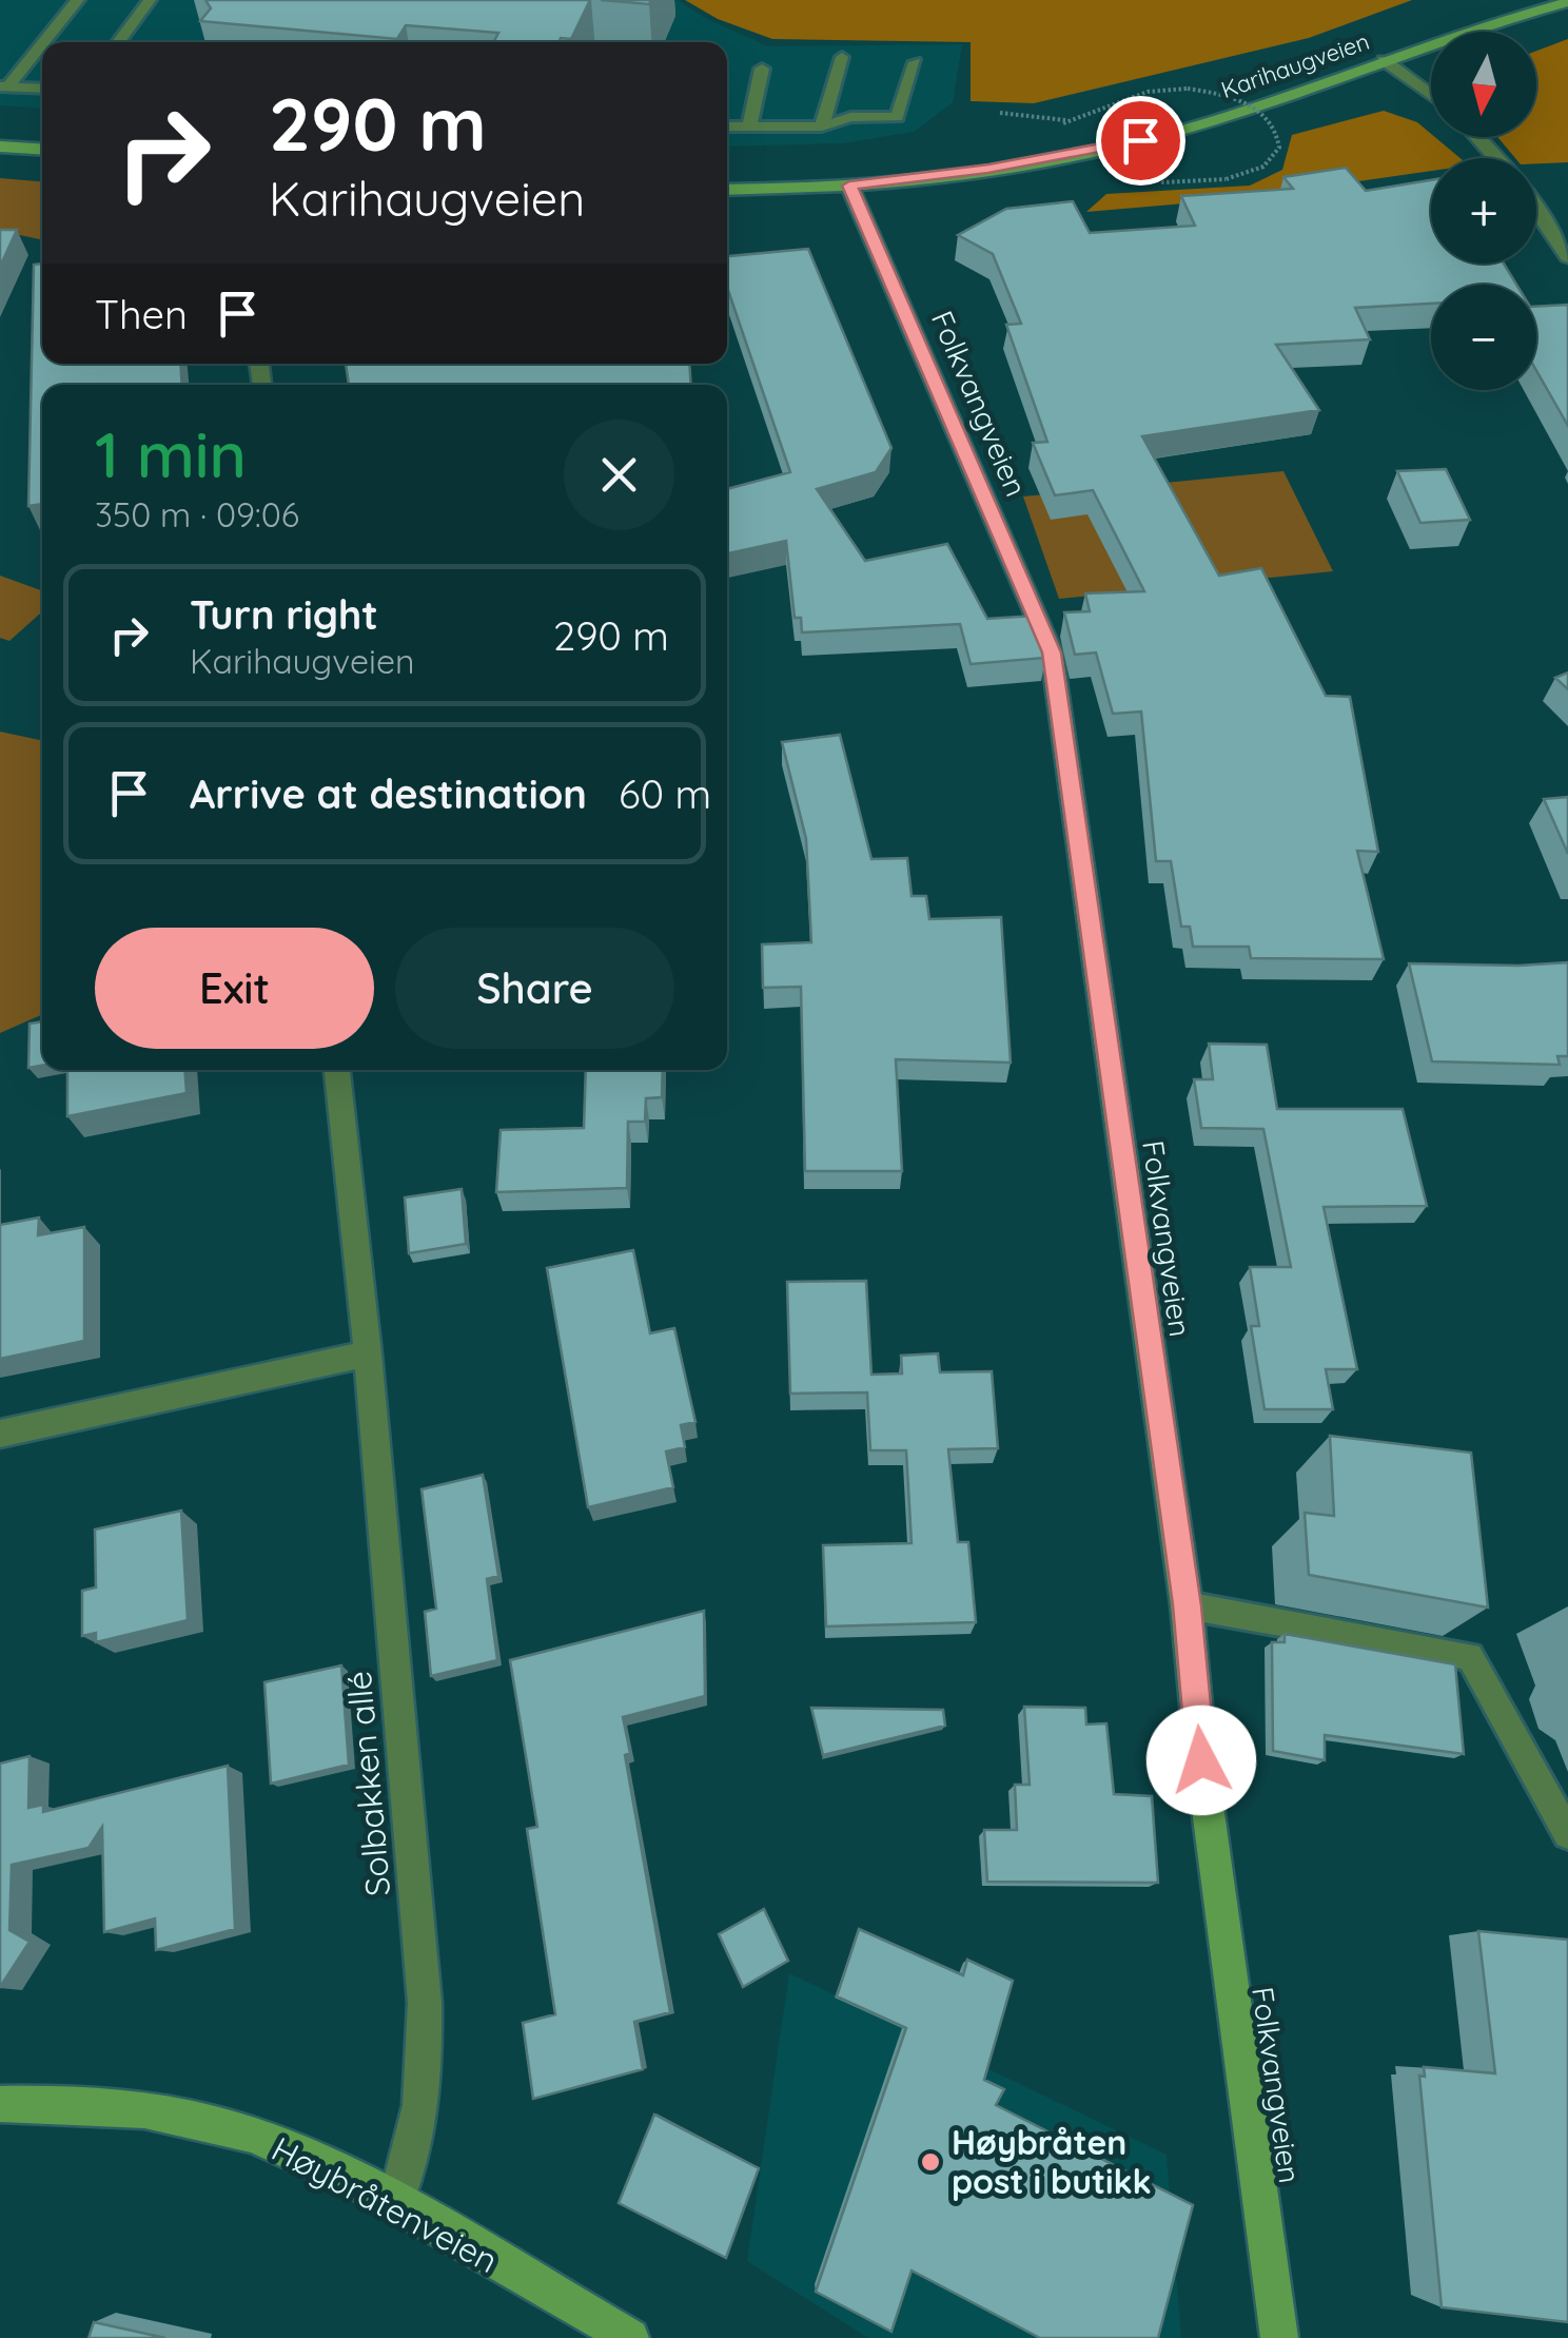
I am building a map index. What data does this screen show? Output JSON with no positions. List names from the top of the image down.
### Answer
{
  "streets": {
    "street": [
      "Karihaugveien",
      "Folkvangveien",
      "Solbakken allé",
      "Høybråtenveien"
    ]
  },
  "crossings": [
    ["Karihaugveien", "Folkvangveien"],
    ["Solbakken allé", "Høybråtenveien"]
  ],
  "places": ["Høybråten post i butikk"],
  "north": "bottom",
  "page": {
    "map_buttons": ["+", "−"],
    "turn": ["290 m", "Karihaugveien"],
    "then": "Then",
    "heading": ["1 min", "350 m · 09:06"],
    "list": [
      {
        "name": "Turn right",
        "note": "Karihaugveien",
        "value": "290 m"
      },
      {
        "name": "Arrive at destination",
        "value": "60 m"
      }
    ],
    "buttons": ["Exit", "Share"]
  }
}
